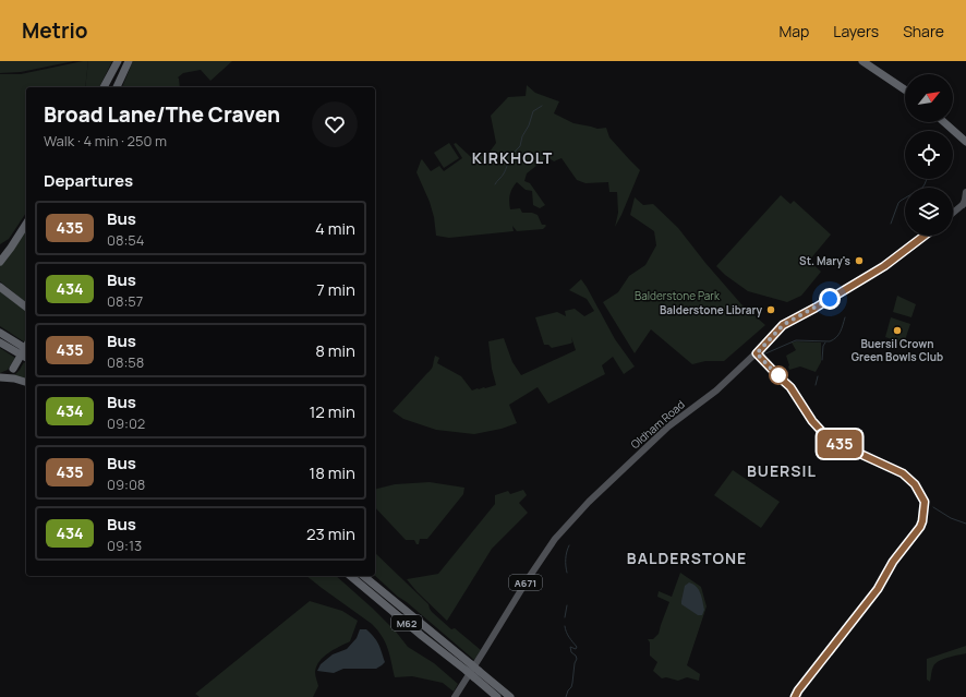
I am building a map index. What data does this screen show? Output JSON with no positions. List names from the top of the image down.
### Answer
{
  "streets": {
    "highway": ["M62"],
    "main road": ["Oldham Road", "A671"]
  },
  "districts": ["KIRKHOLT", "BUERSIL", "BALDERSTONE"],
  "parks": ["Balderstone Park"],
  "places": ["St. Mary's", "Balderstone Library", "Buersil Crown Green Bowls Club"],
  "lines": ["bus line 435"],
  "north": "top right",
  "page": {
    "header": "Metrio",
    "nav": ["Map", "Layers", "Share"],
    "on_map": "435",
    "heading": [
      ["Broad Lane/The Craven", "Walk · 4 min · 250 m"],
      "Departures"
    ],
    "list": [
      {
        "mark": "435",
        "name": "Bus",
        "note": "08:54",
        "value": "4 min"
      },
      {
        "mark": "434",
        "name": "Bus",
        "note": "08:57",
        "value": "7 min"
      },
      {
        "mark": "435",
        "name": "Bus",
        "note": "08:58",
        "value": "8 min"
      },
      {
        "mark": "434",
        "name": "Bus",
        "note": "09:02",
        "value": "12 min"
      },
      {
        "mark": "435",
        "name": "Bus",
        "note": "09:08",
        "value": "18 min"
      },
      {
        "mark": "434",
        "name": "Bus",
        "note": "09:13",
        "value": "23 min"
      }
    ]
  }
}
